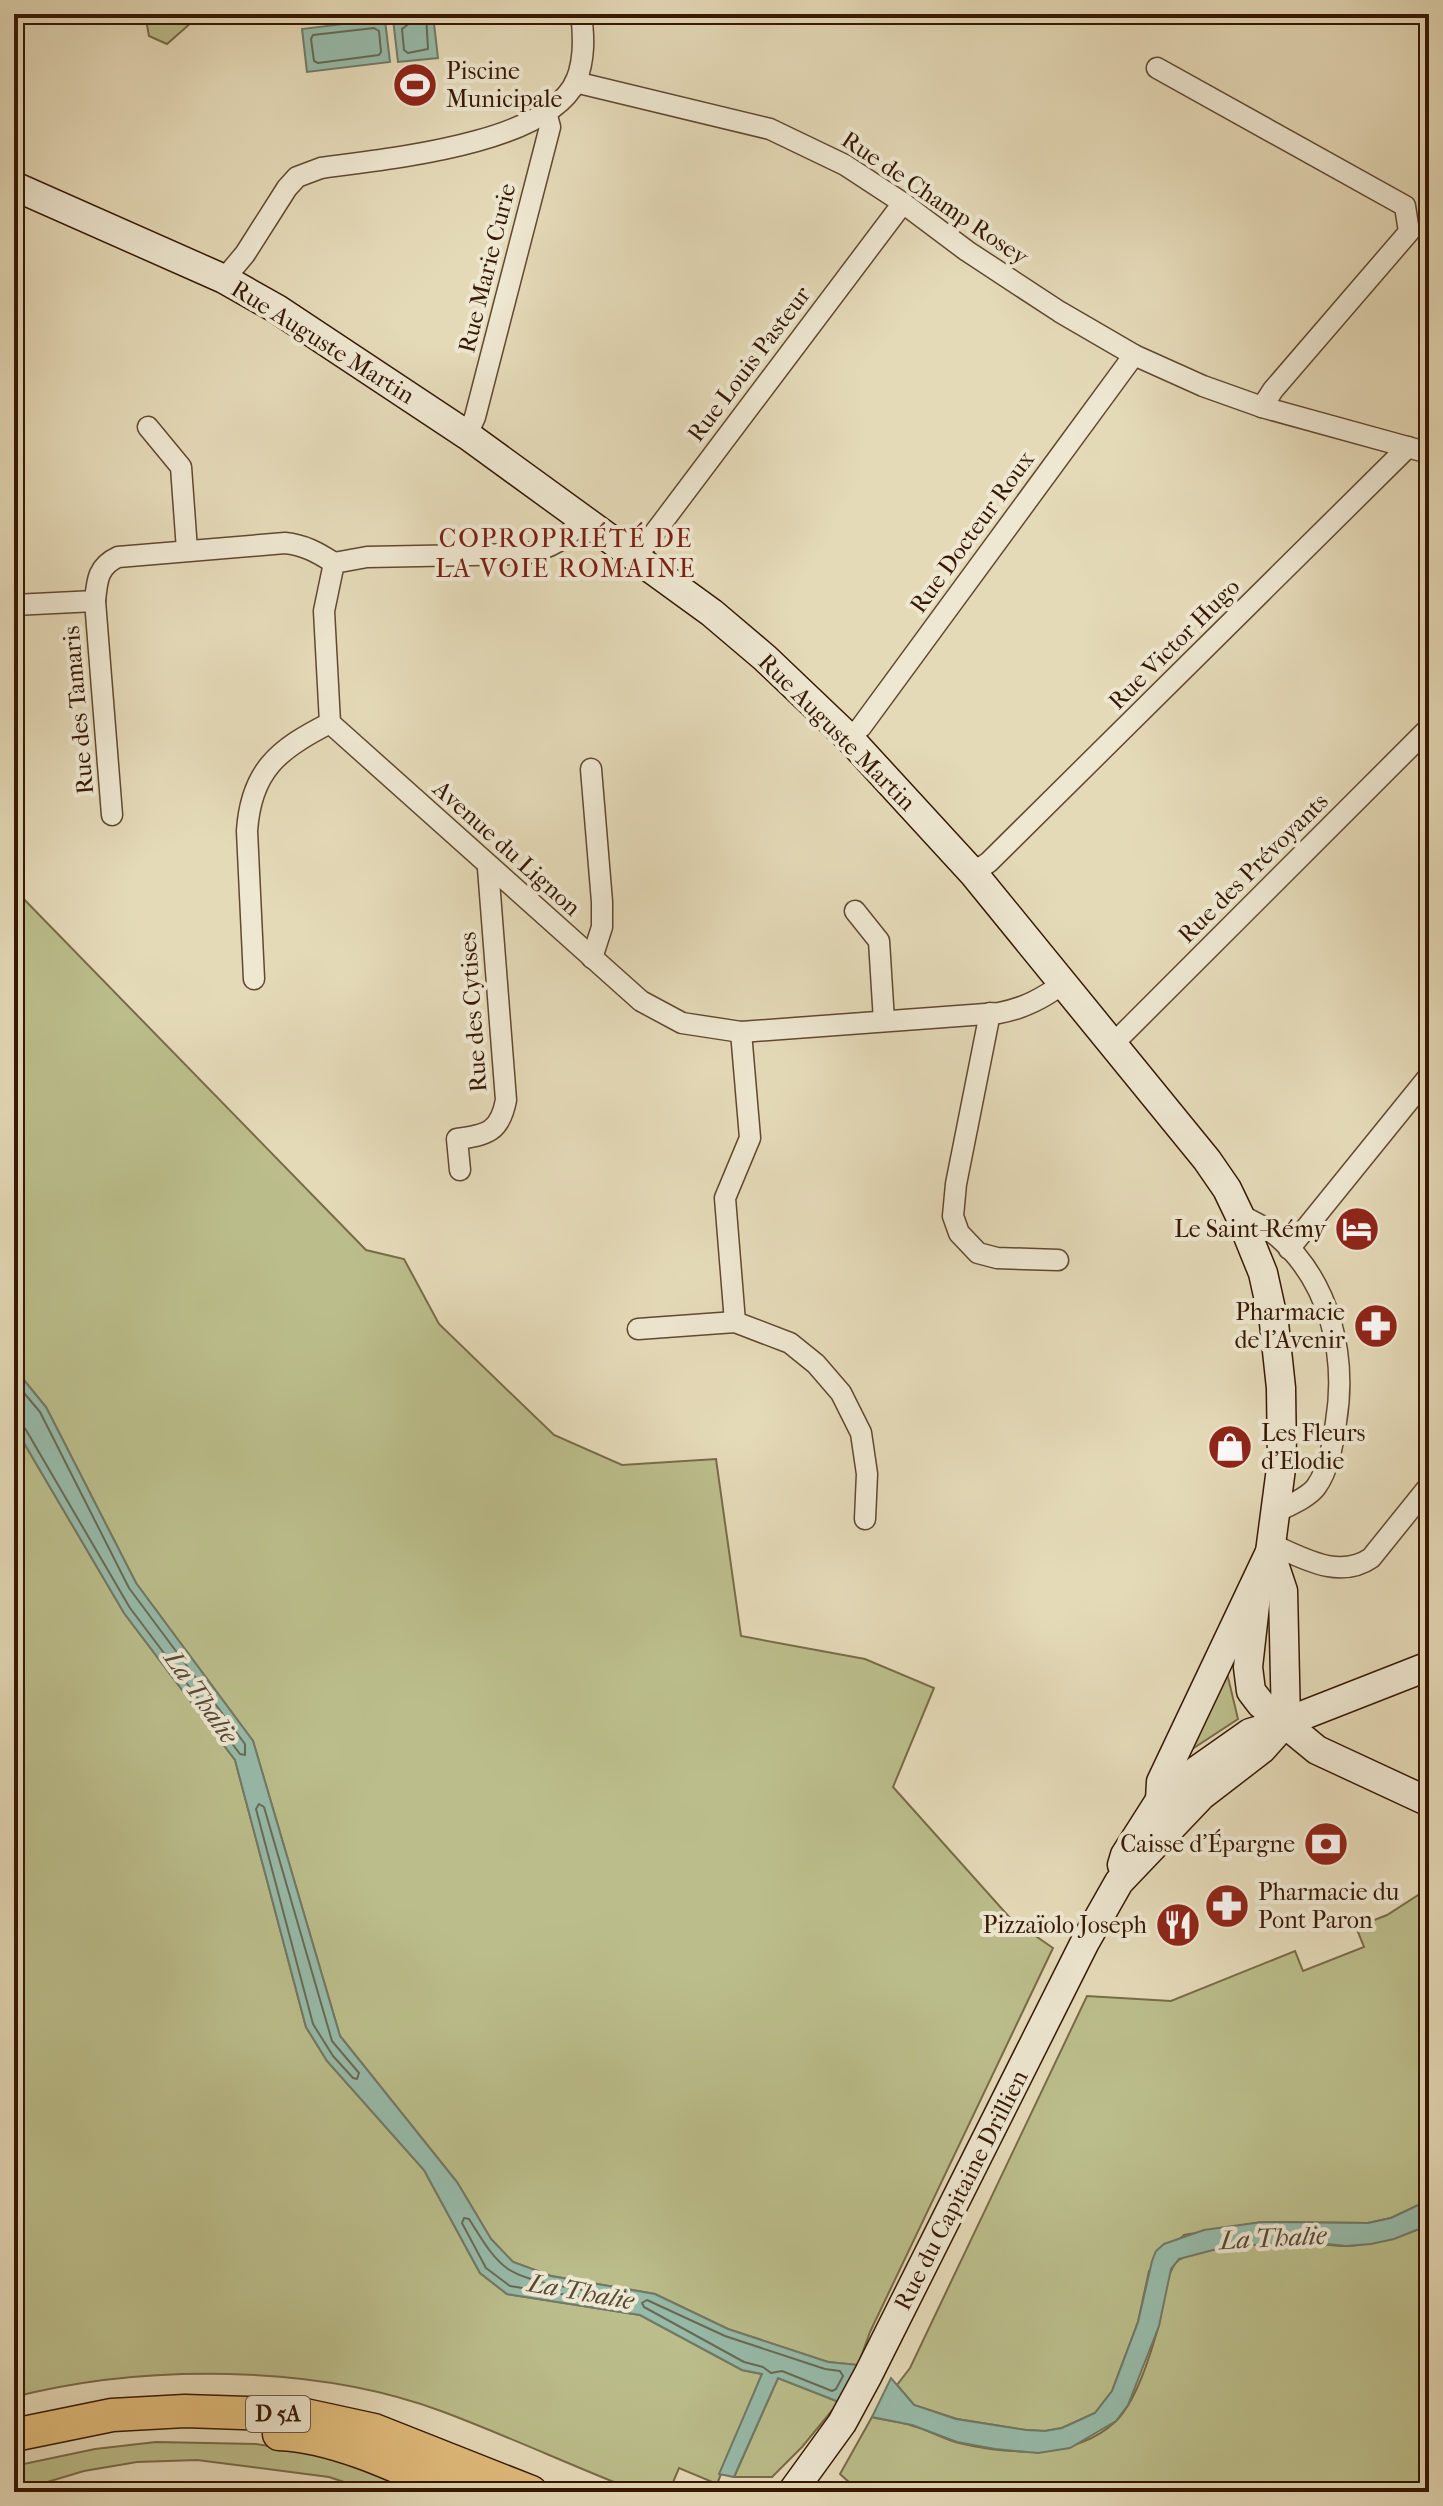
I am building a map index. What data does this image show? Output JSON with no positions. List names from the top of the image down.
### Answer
{
  "streets": {
    "main road": ["Rue Auguste Martin", "Rue du Capitaine Drillien", "D 5A"],
    "street": [
      "Rue de Champ Rosey",
      "Rue Marie Curie",
      "Rue Louis Pasteur",
      "Rue Docteur Roux",
      "Rue Victor Hugo",
      "Rue des Tamaris",
      "Avenue du Lignon",
      "Rue des Prévoyants",
      "Rue des Cytises"
    ]
  },
  "crossings": [
    ["Rue de Champ Rosey", "Rue Louis Pasteur"],
    ["Rue de Champ Rosey", "Rue Docteur Roux"],
    ["Rue de Champ Rosey", "Rue Victor Hugo"],
    ["Rue Marie Curie", "Rue Auguste Martin"],
    ["Rue Auguste Martin", "Rue Louis Pasteur"],
    ["Rue Auguste Martin", "Rue Docteur Roux"],
    ["Rue Auguste Martin", "Rue Victor Hugo"],
    ["Rue Auguste Martin", "Avenue du Lignon"],
    ["Rue Auguste Martin", "Rue des Prévoyants"],
    ["Avenue du Lignon", "Rue des Cytises"]
  ],
  "districts": ["COPROPRIÉTÉ DE LA VOIE ROMAINE"],
  "water": ["La Thalie"],
  "places": {
    "sports": ["Piscine Municipale"],
    "hotel": ["Le Saint-Rémy"],
    "pharmacy": ["Pharmacie de l'Avenir", "Pharmacie du Pont Paron"],
    "shop": ["Les Fleurs d'Elodie"],
    "bank": ["Caisse d'Épargne"],
    "restaurant": ["Pizzaïolo Joseph"]
  }
}
